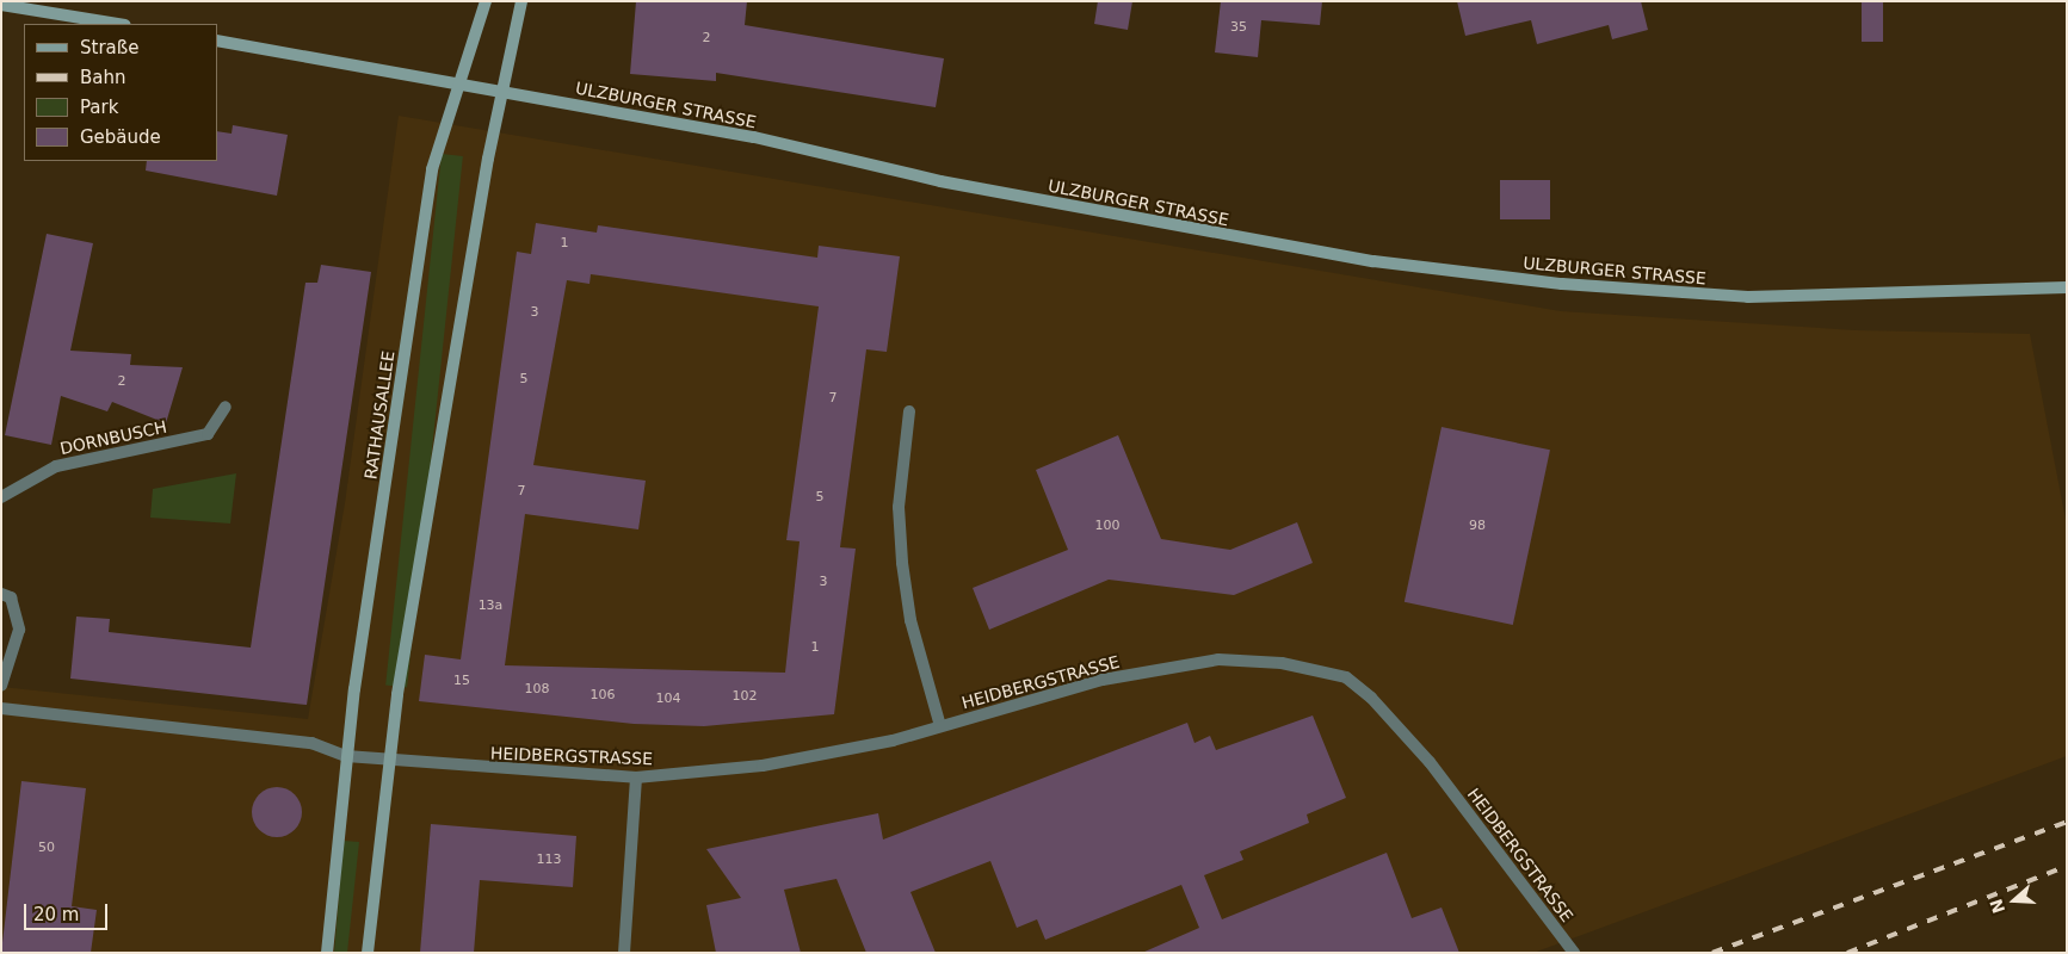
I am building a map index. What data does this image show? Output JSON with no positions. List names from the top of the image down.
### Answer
{
  "streets": {
    "main road": ["ULZBURGER STRASSE", "RATHAUSALLEE"],
    "street": ["DORNBUSCH", "HEIDBERGSTRASSE"]
  },
  "crossings": [
    ["ULZBURGER STRASSE", "RATHAUSALLEE"]
  ],
  "house_numbers": [
    "35",
    "2",
    "1",
    "3",
    "5",
    "2",
    "7",
    "7",
    "5",
    "100",
    "98",
    "3",
    "13a",
    "1",
    "15",
    "108",
    "106",
    "102",
    "104",
    "50",
    "113"
  ],
  "legend": [
    "Straße",
    "Bahn",
    "Park",
    "Gebäude"
  ],
  "scale_bar": "20 m",
  "north": "left"
}
